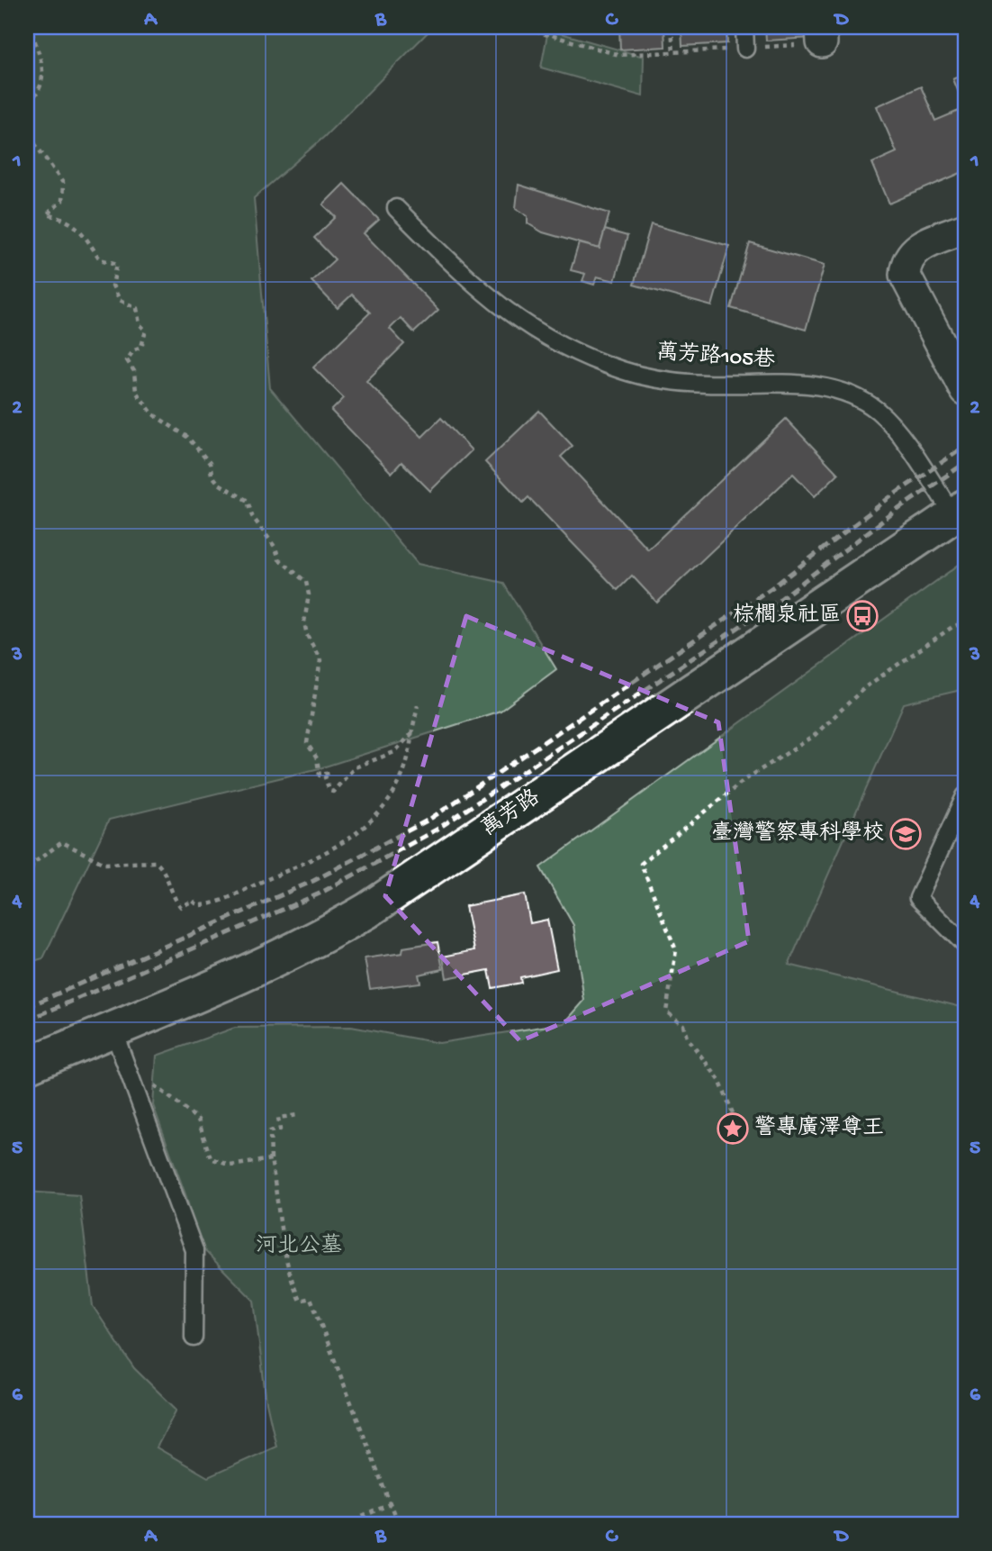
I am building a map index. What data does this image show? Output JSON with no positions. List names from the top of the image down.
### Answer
{
  "streets": {
    "street": ["萬芳路"],
    "lane": ["萬芳路105巷"]
  },
  "crossings": [
    ["萬芳路105巷", "萬芳路"]
  ],
  "parks": ["河北公墓"],
  "places": {
    "bus stop": ["棕櫚泉社區"],
    "school or university": ["臺灣警察專科學校"],
    "place": ["警專廣澤尊王"]
  },
  "grid": {
    "columns": [
      "A",
      "B",
      "C",
      "D"
    ],
    "rows": [
      "1",
      "2",
      "3",
      "4",
      "5",
      "6"
    ]
  }
}
